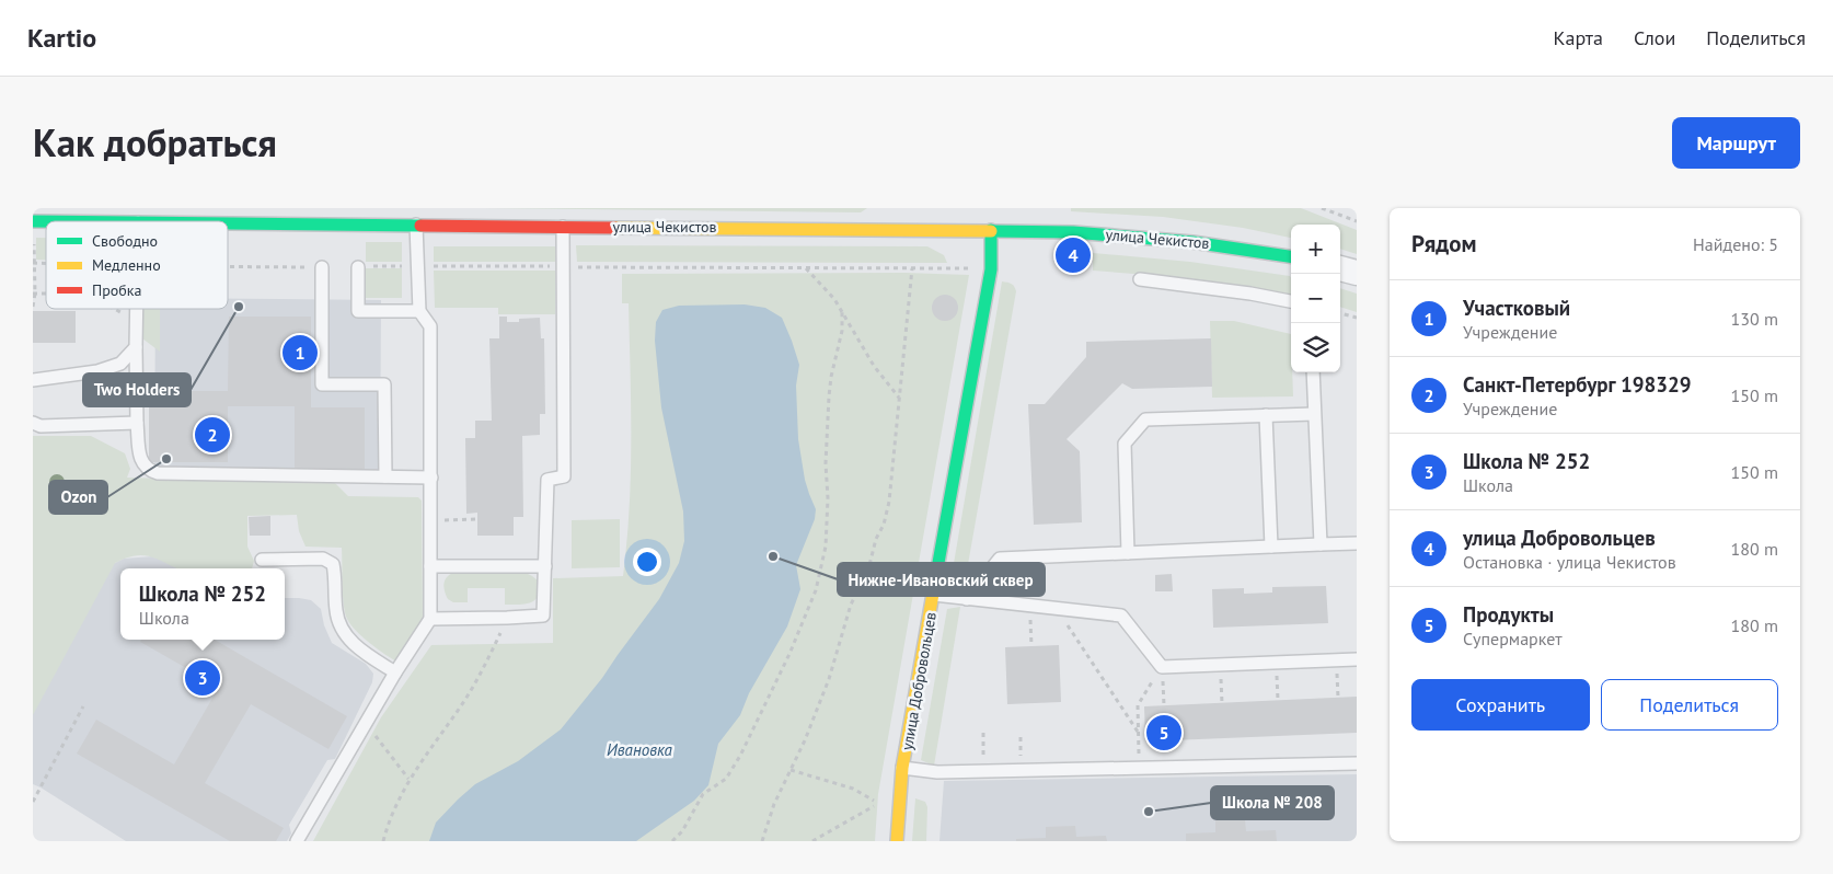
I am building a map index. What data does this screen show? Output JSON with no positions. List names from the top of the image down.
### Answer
{
  "streets": {
    "street": ["улица Чекистов", "улица Добровольцев"]
  },
  "crossings": [
    ["улица Чекистов", "улица Добровольцев"]
  ],
  "water": ["Ивановка"],
  "places": [
    "Two Holders",
    "Ozon",
    "Нижне-Ивановский сквер",
    "Школа № 208"
  ],
  "legend": ["Свободно", "Медленно", "Пробка"],
  "page": {
    "header": "Kartio",
    "nav": ["Карта", "Слои", "Поделиться"],
    "title": "Как добраться",
    "buttons": [
      "Маршрут",
      ["Сохранить", "Поделиться"]
    ],
    "heading": ["Рядом", "Найдено: 5"],
    "map_buttons": ["+", "−"],
    "pins": [
      "4",
      "1",
      "2",
      "3",
      "5"
    ],
    "list": [
      {
        "mark": "1",
        "name": "Участковый",
        "note": "Учреждение",
        "value": "130 m"
      },
      {
        "mark": "2",
        "name": "Санкт-Петербург 198329",
        "note": "Учреждение",
        "value": "150 m"
      },
      {
        "mark": "3",
        "name": "Школа № 252",
        "note": "Школа",
        "value": "150 m"
      },
      {
        "mark": "4",
        "name": "улица Добровольцев",
        "note": "Остановка · улица Чекистов",
        "value": "180 m"
      },
      {
        "mark": "5",
        "name": "Продукты",
        "note": "Супермаркет",
        "value": "180 m"
      }
    ],
    "popup": ["Школа № 252", "Школа"]
  }
}
